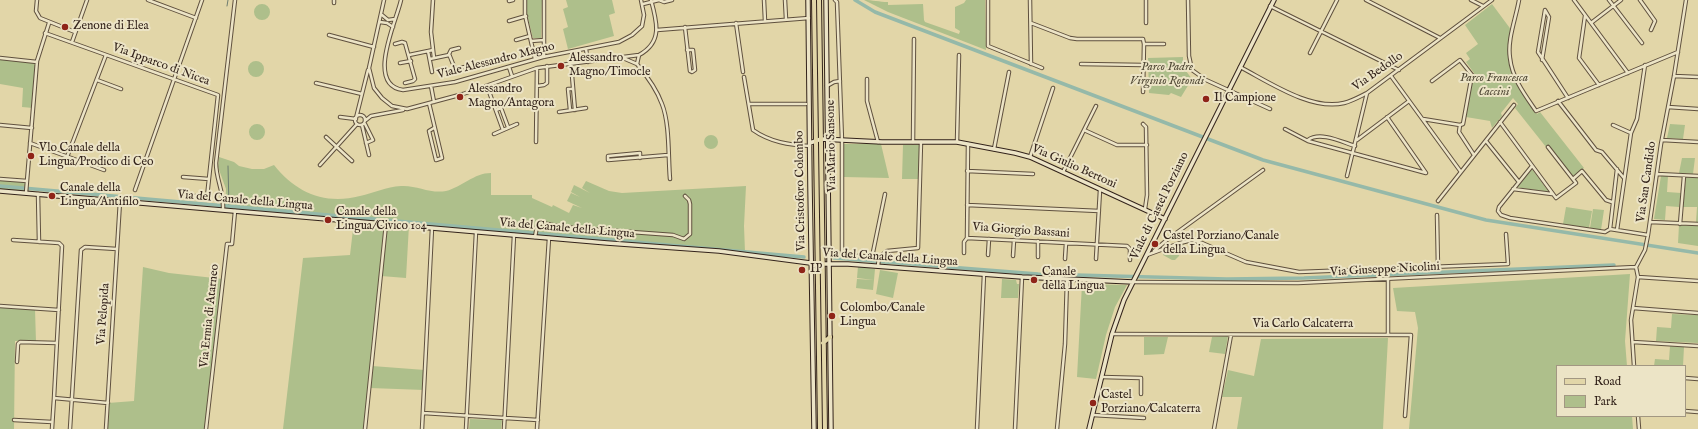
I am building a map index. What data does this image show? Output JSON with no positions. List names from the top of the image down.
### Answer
{
  "streets": {
    "main road": ["Via Cristoforo Colombo"],
    "street": [
      "Viale Alessandro Magno",
      "Via Ipparco di Nicea",
      "Via Bedollo",
      "Via Mario Sansone",
      "Via Giulio Bertoni",
      "Via San Candido",
      "Via del Canale della Lingua",
      "Viale di Castel Porziano",
      "Via Giorgio Bassani",
      "Via Giuseppe Nicolini",
      "Via Pelopida",
      "Via Ermia di Atarneo",
      "Via Carlo Calcaterra"
    ]
  },
  "crossings": [
    ["Via Bedollo", "Viale di Castel Porziano"],
    ["Via Mario Sansone", "Via Giulio Bertoni"],
    ["Via Giulio Bertoni", "Via Cristoforo Colombo"],
    ["Via Giulio Bertoni", "Viale di Castel Porziano"],
    ["Via Giulio Bertoni", "Via Giorgio Bassani"],
    ["Via San Candido", "Via Giuseppe Nicolini"],
    ["Via Cristoforo Colombo", "Via del Canale della Lingua"],
    ["Via del Canale della Lingua", "Viale di Castel Porziano"],
    ["Via del Canale della Lingua", "Via Giuseppe Nicolini"],
    ["Via del Canale della Lingua", "Via Pelopida"],
    ["Via del Canale della Lingua", "Via Ermia di Atarneo"],
    ["Viale di Castel Porziano", "Via Giuseppe Nicolini"],
    ["Viale di Castel Porziano", "Via Carlo Calcaterra"]
  ],
  "parks": ["Parco Padre Virginio Rotondi", "Parco Francesca Caccini"],
  "places": [
    "Zenone di Elea",
    "Alessandro Magno/Timocle",
    "Alessandro Magno/Antagora",
    "Il Campione",
    "Vlo Canale della Lingua/Prodico di Ceo",
    "Canale della Lingua/Antifilo",
    "Canale della Lingua/Civico 104",
    "Castel Porziano/Canale della Lingua",
    "IP",
    "Canale della Lingua",
    "Colombo/Canale Lingua",
    "Castel Porziano/Calcaterra"
  ],
  "legend": ["Road", "Park"]
}
